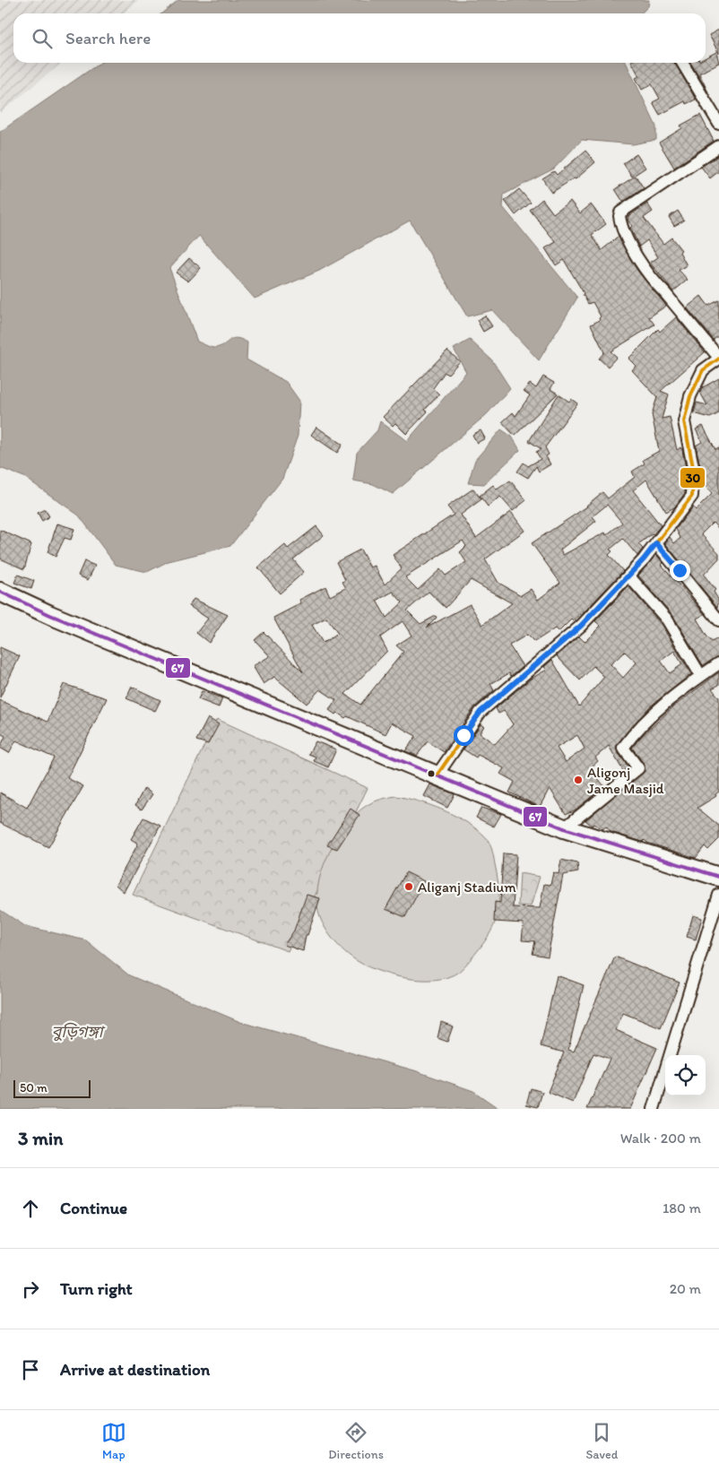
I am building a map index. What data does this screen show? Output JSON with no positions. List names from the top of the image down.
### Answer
{
  "water": ["বুড়িগঙ্গা"],
  "places": ["Aligonj Jame Masjid", "Aliganj Stadium"],
  "lines": ["transit line 30", "transit line 67"],
  "scale_bar": "50 m",
  "page": {
    "search": "Search here",
    "scale": "50 m",
    "heading": ["3 min", "Walk · 200 m"],
    "list": [
      ["Continue", "180 m"],
      ["Turn right", "20 m"],
      "Arrive at destination"
    ],
    "nav": ["Map", "Directions", "Saved"]
  }
}
